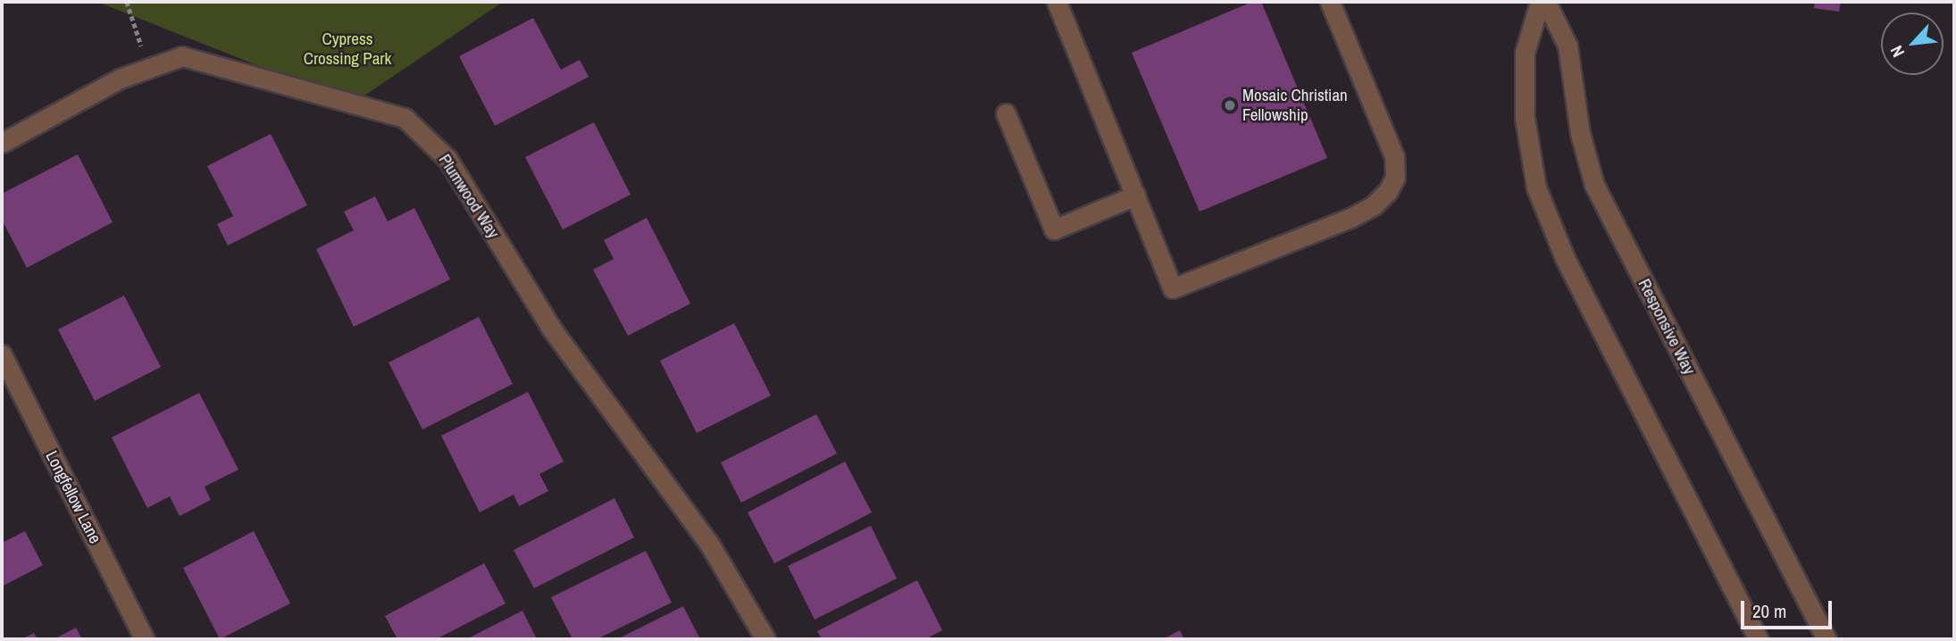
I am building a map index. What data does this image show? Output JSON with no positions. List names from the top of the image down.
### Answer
{
  "streets": {
    "street": ["Plumwood Way", "Responsive Way", "Longfellow Lane"]
  },
  "parks": ["Cypress Crossing Park"],
  "places": ["Mosaic Christian Fellowship"],
  "scale_bar": "20 m",
  "north": "bottom left"
}
